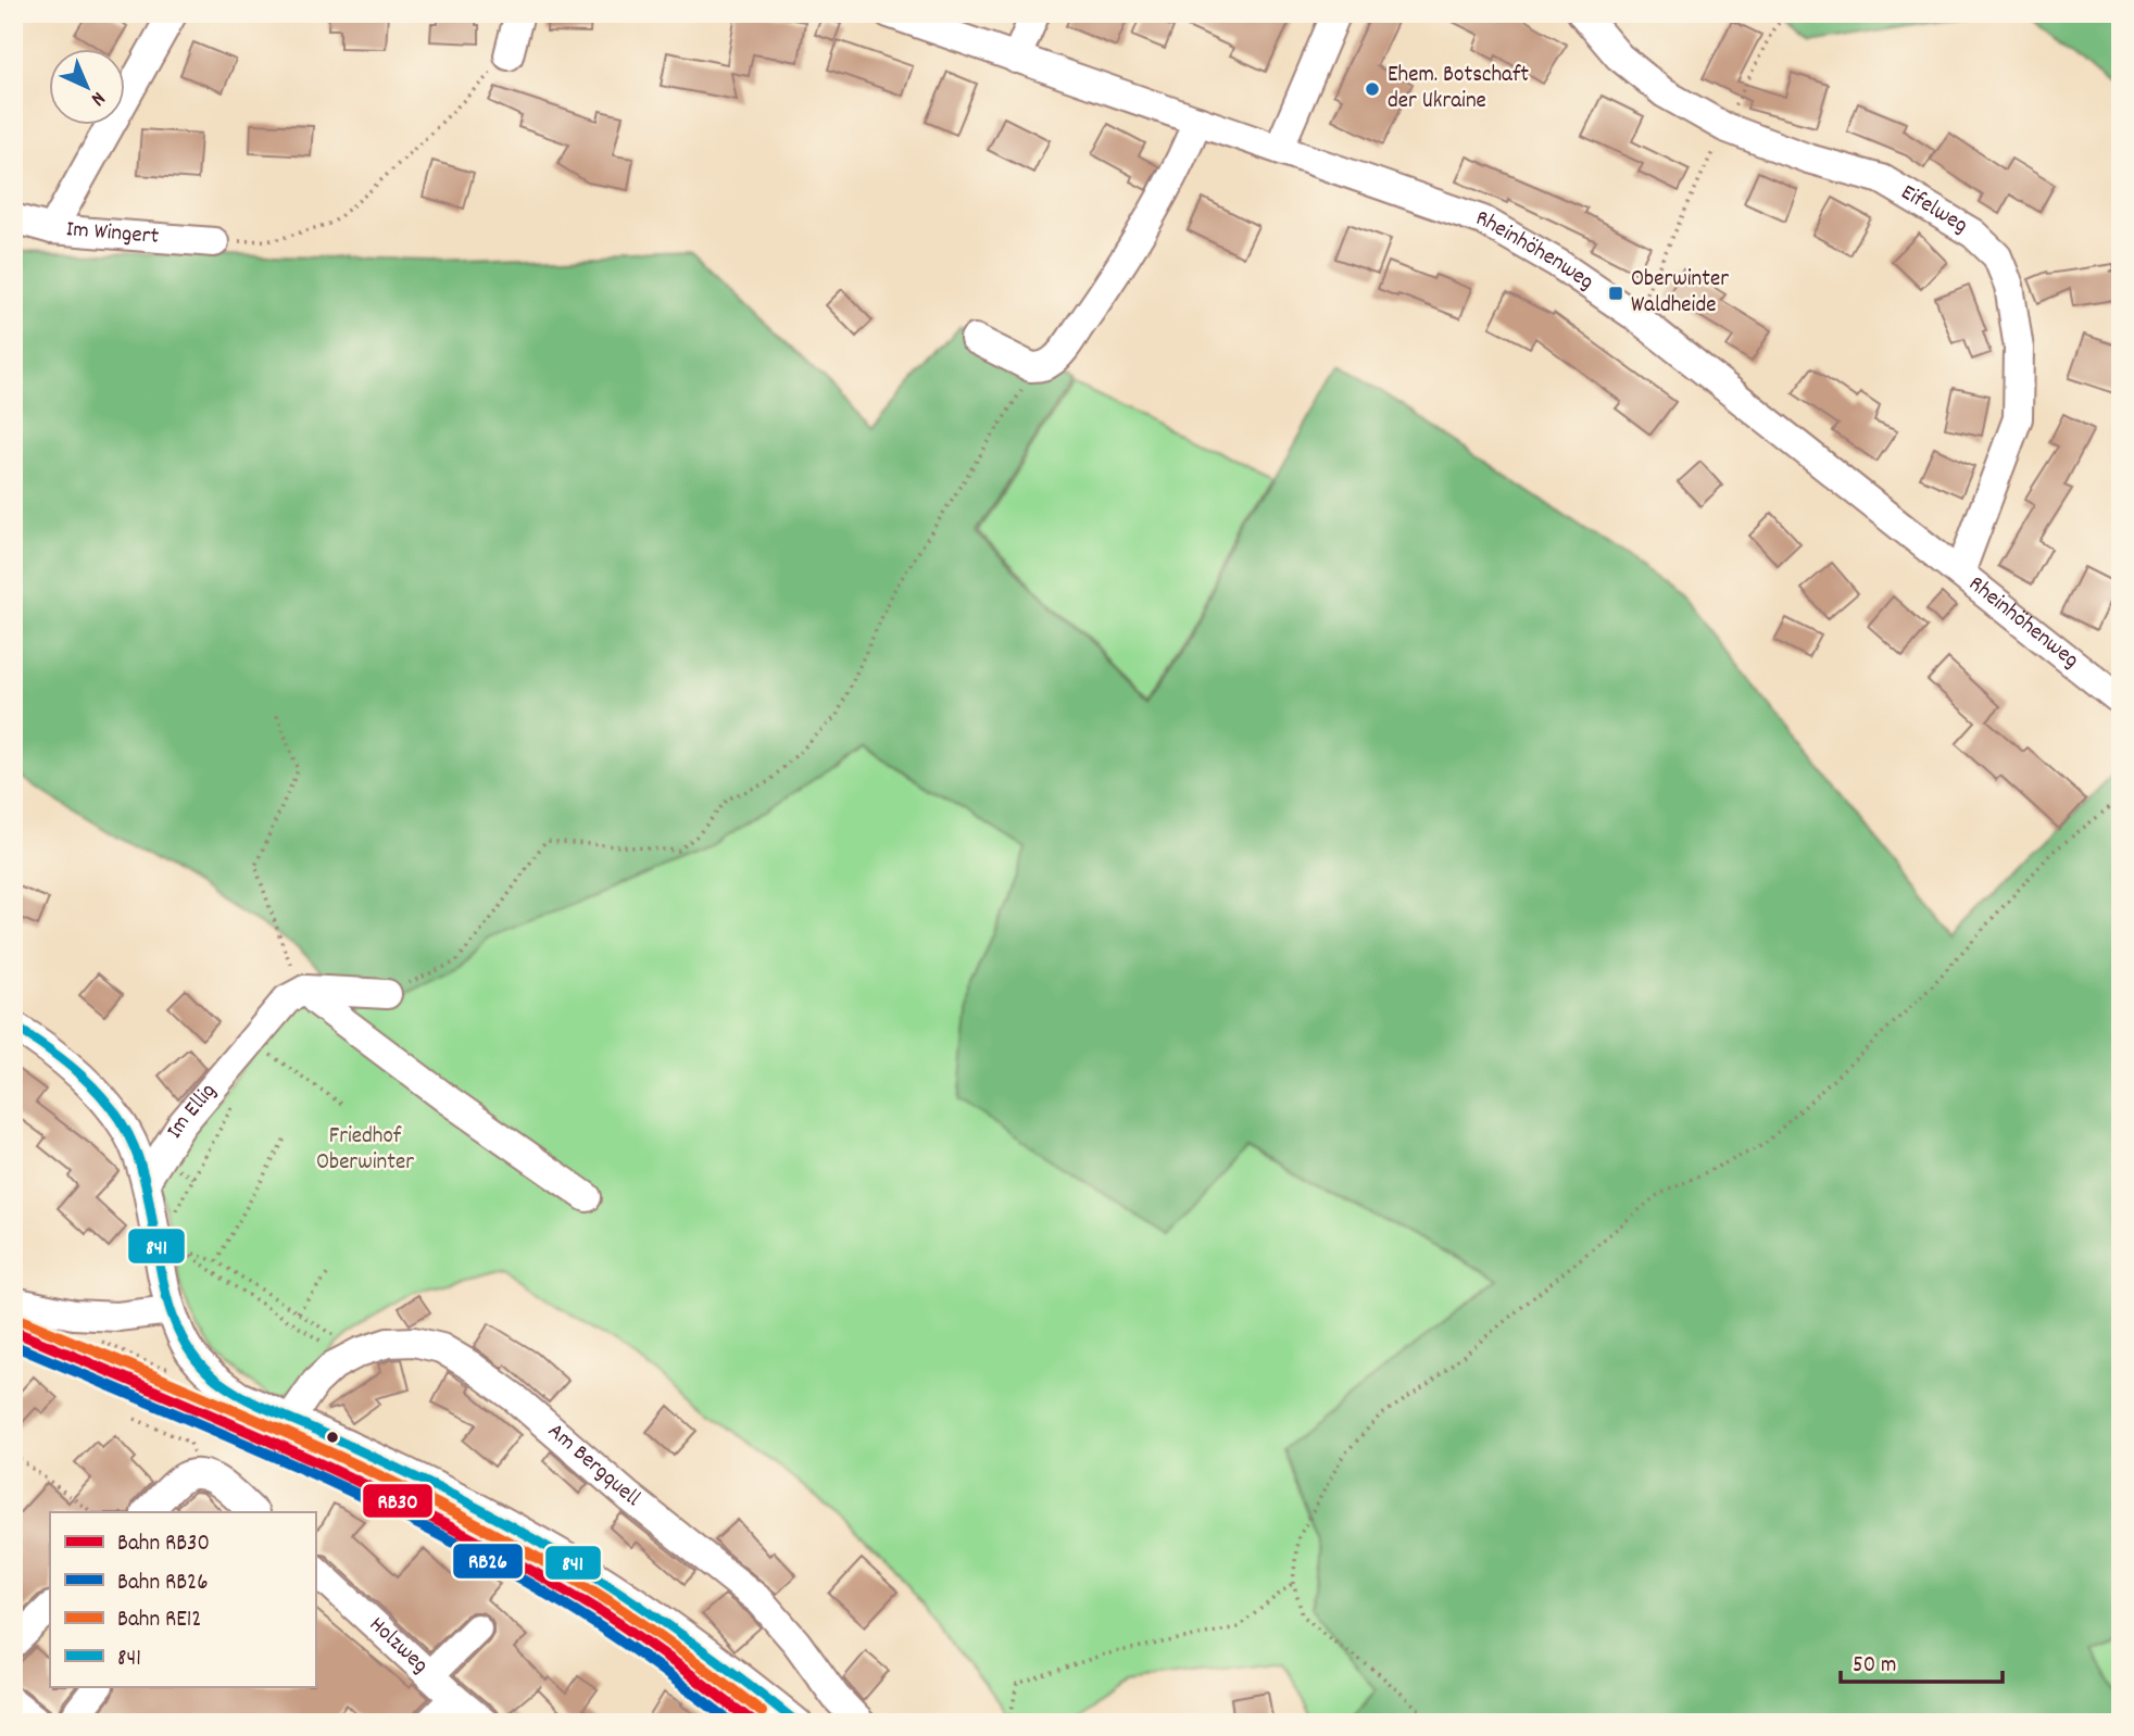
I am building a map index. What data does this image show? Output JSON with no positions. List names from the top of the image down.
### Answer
{
  "streets": {
    "street": [
      "Eifelweg",
      "Im Wingert",
      "Rheinhöhenweg",
      "Im Ellig",
      "Am Bergquell",
      "Holzweg"
    ]
  },
  "crossings": [
    ["Eifelweg", "Rheinhöhenweg"]
  ],
  "parks": ["Friedhof Oberwinter"],
  "places": {
    "other": ["Ehem. Botschaft der Ukraine"],
    "transit": ["Oberwinter Waldheide"]
  },
  "lines": [
    "transit line 841",
    "rail line RE12",
    "rail line RB30",
    "rail line RB26"
  ],
  "legend": [
    "Bahn RB30",
    "Bahn RB26",
    "Bahn RE12",
    "841"
  ],
  "scale_bar": "50 m",
  "north": "bottom right"
}
